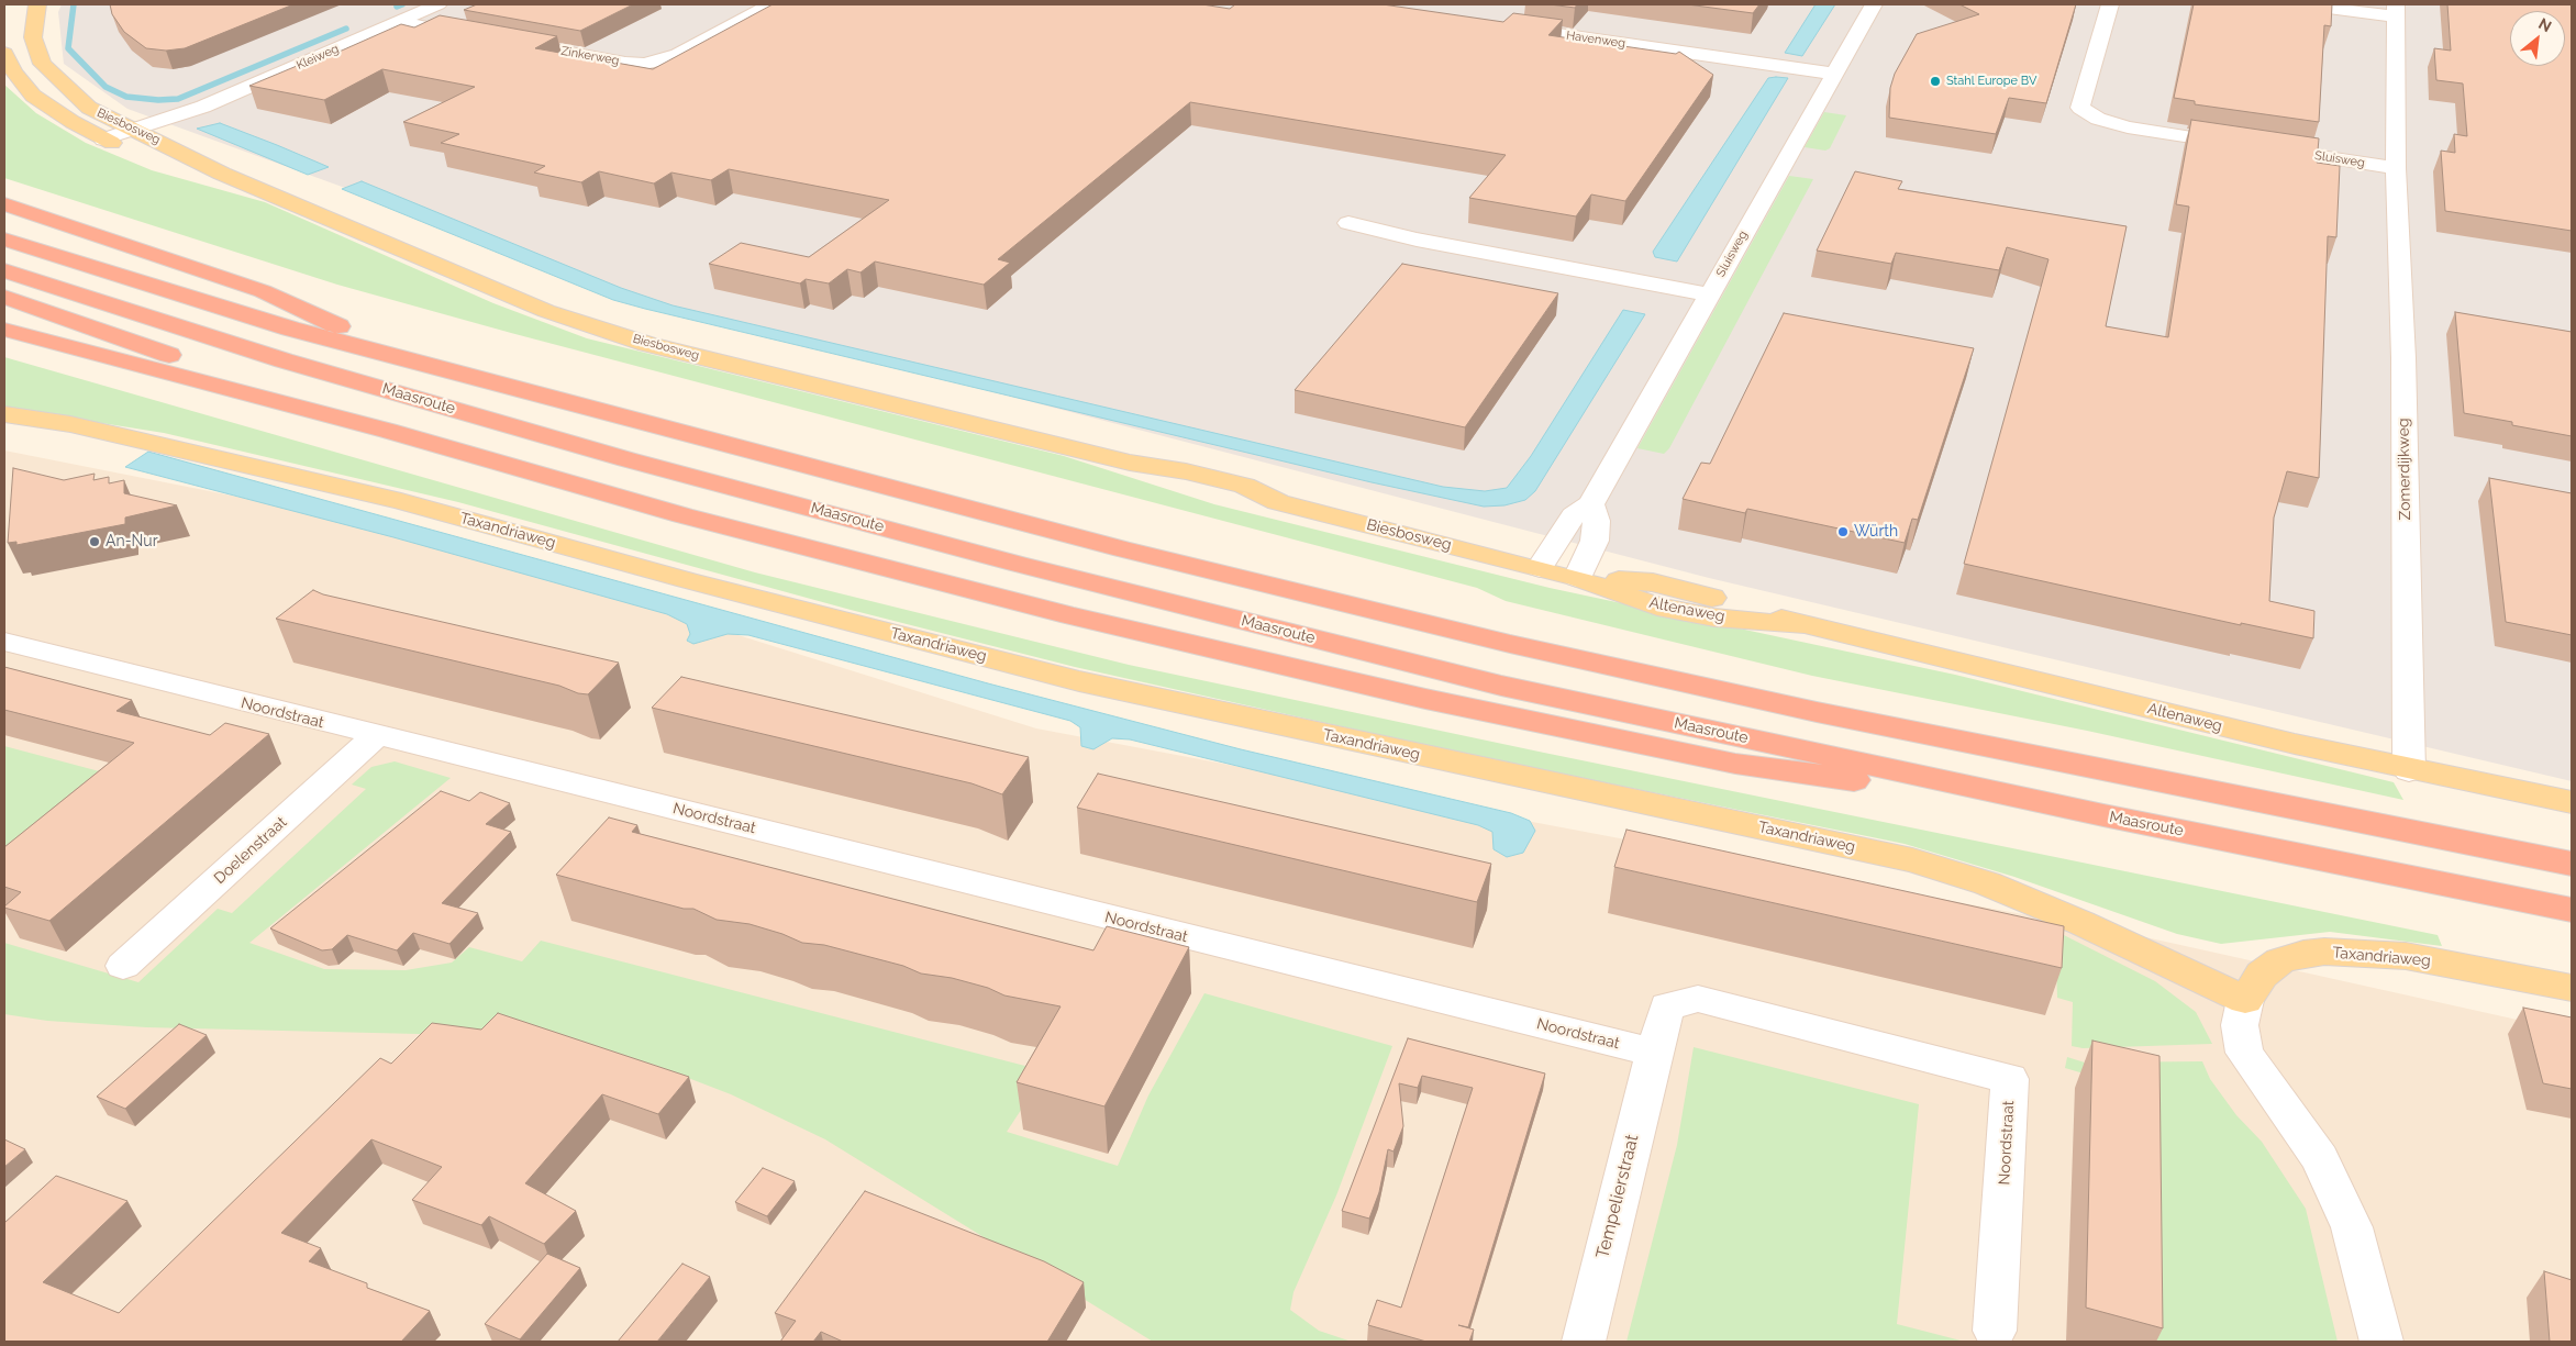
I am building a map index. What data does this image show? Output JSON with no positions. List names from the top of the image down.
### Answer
{
  "streets": {
    "highway": ["Maasroute"],
    "main road": ["Biesbosweg", "Taxandriaweg", "Altenaweg"],
    "street": [
      "Havenweg",
      "Zinkerweg",
      "Kleiweg",
      "Sluisweg",
      "Zomerdijkweg",
      "Noordstraat",
      "Doelenstraat",
      "Tempelierstraat"
    ]
  },
  "crossings": [
    ["Havenweg", "Sluisweg"],
    ["Kleiweg", "Biesbosweg"],
    ["Biesbosweg", "Sluisweg"],
    ["Biesbosweg", "Altenaweg"],
    ["Sluisweg", "Zomerdijkweg"],
    ["Sluisweg", "Altenaweg"],
    ["Zomerdijkweg", "Altenaweg"],
    ["Noordstraat", "Doelenstraat"],
    ["Noordstraat", "Tempelierstraat"]
  ],
  "places": ["Stahl Europe BV", "Würth", "An-Nur"],
  "north": "top right"
}
